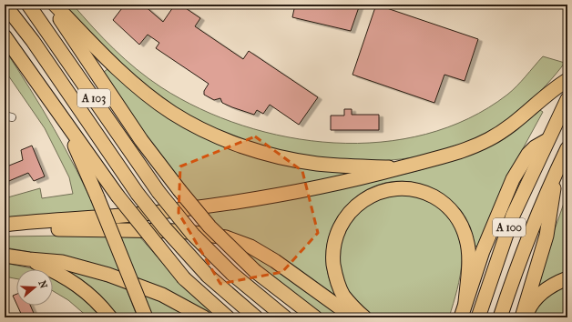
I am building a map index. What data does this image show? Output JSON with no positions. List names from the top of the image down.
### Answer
{
  "streets": {
    "highway": ["A 103", "A 100"]
  },
  "north": "right"
}
